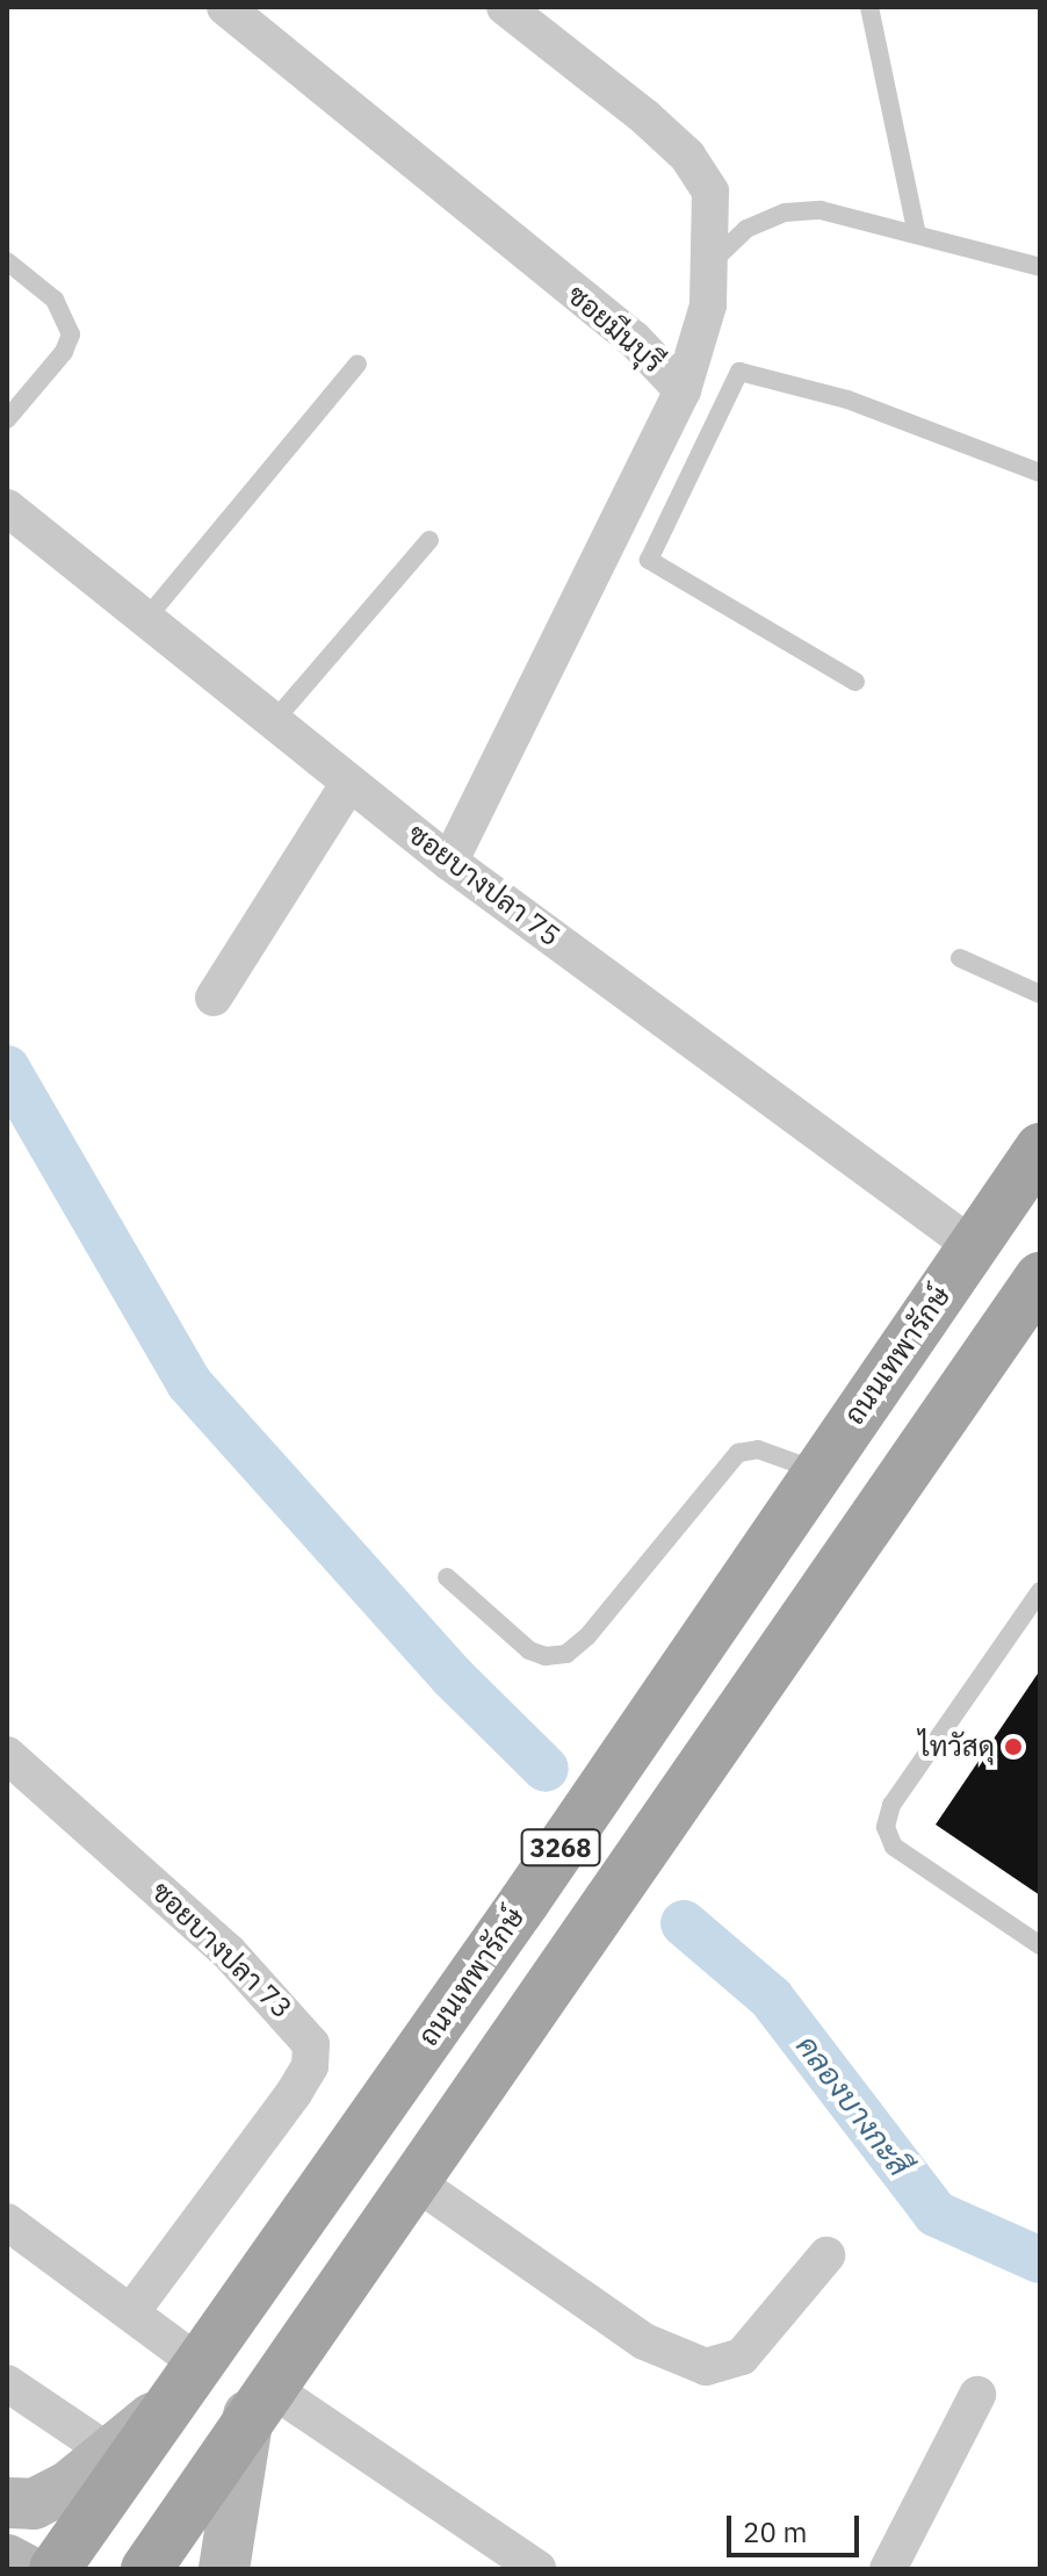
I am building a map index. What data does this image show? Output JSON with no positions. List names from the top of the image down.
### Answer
{
  "streets": {
    "main road": ["ถนนเทพารักษ์", "3268"],
    "street": ["ซอยมีนบุรี", "ซอยบางปลา 75", "ซอยบางปลา 73"]
  },
  "crossings": [
    ["ซอยมีนบุรี", "ซอยบางปลา 75"],
    ["ซอยบางปลา 75", "ถนนเทพารักษ์"]
  ],
  "water": ["คลองบางกะสี"],
  "places": ["ไทวัสดุ"],
  "scale_bar": "20 m"
}
